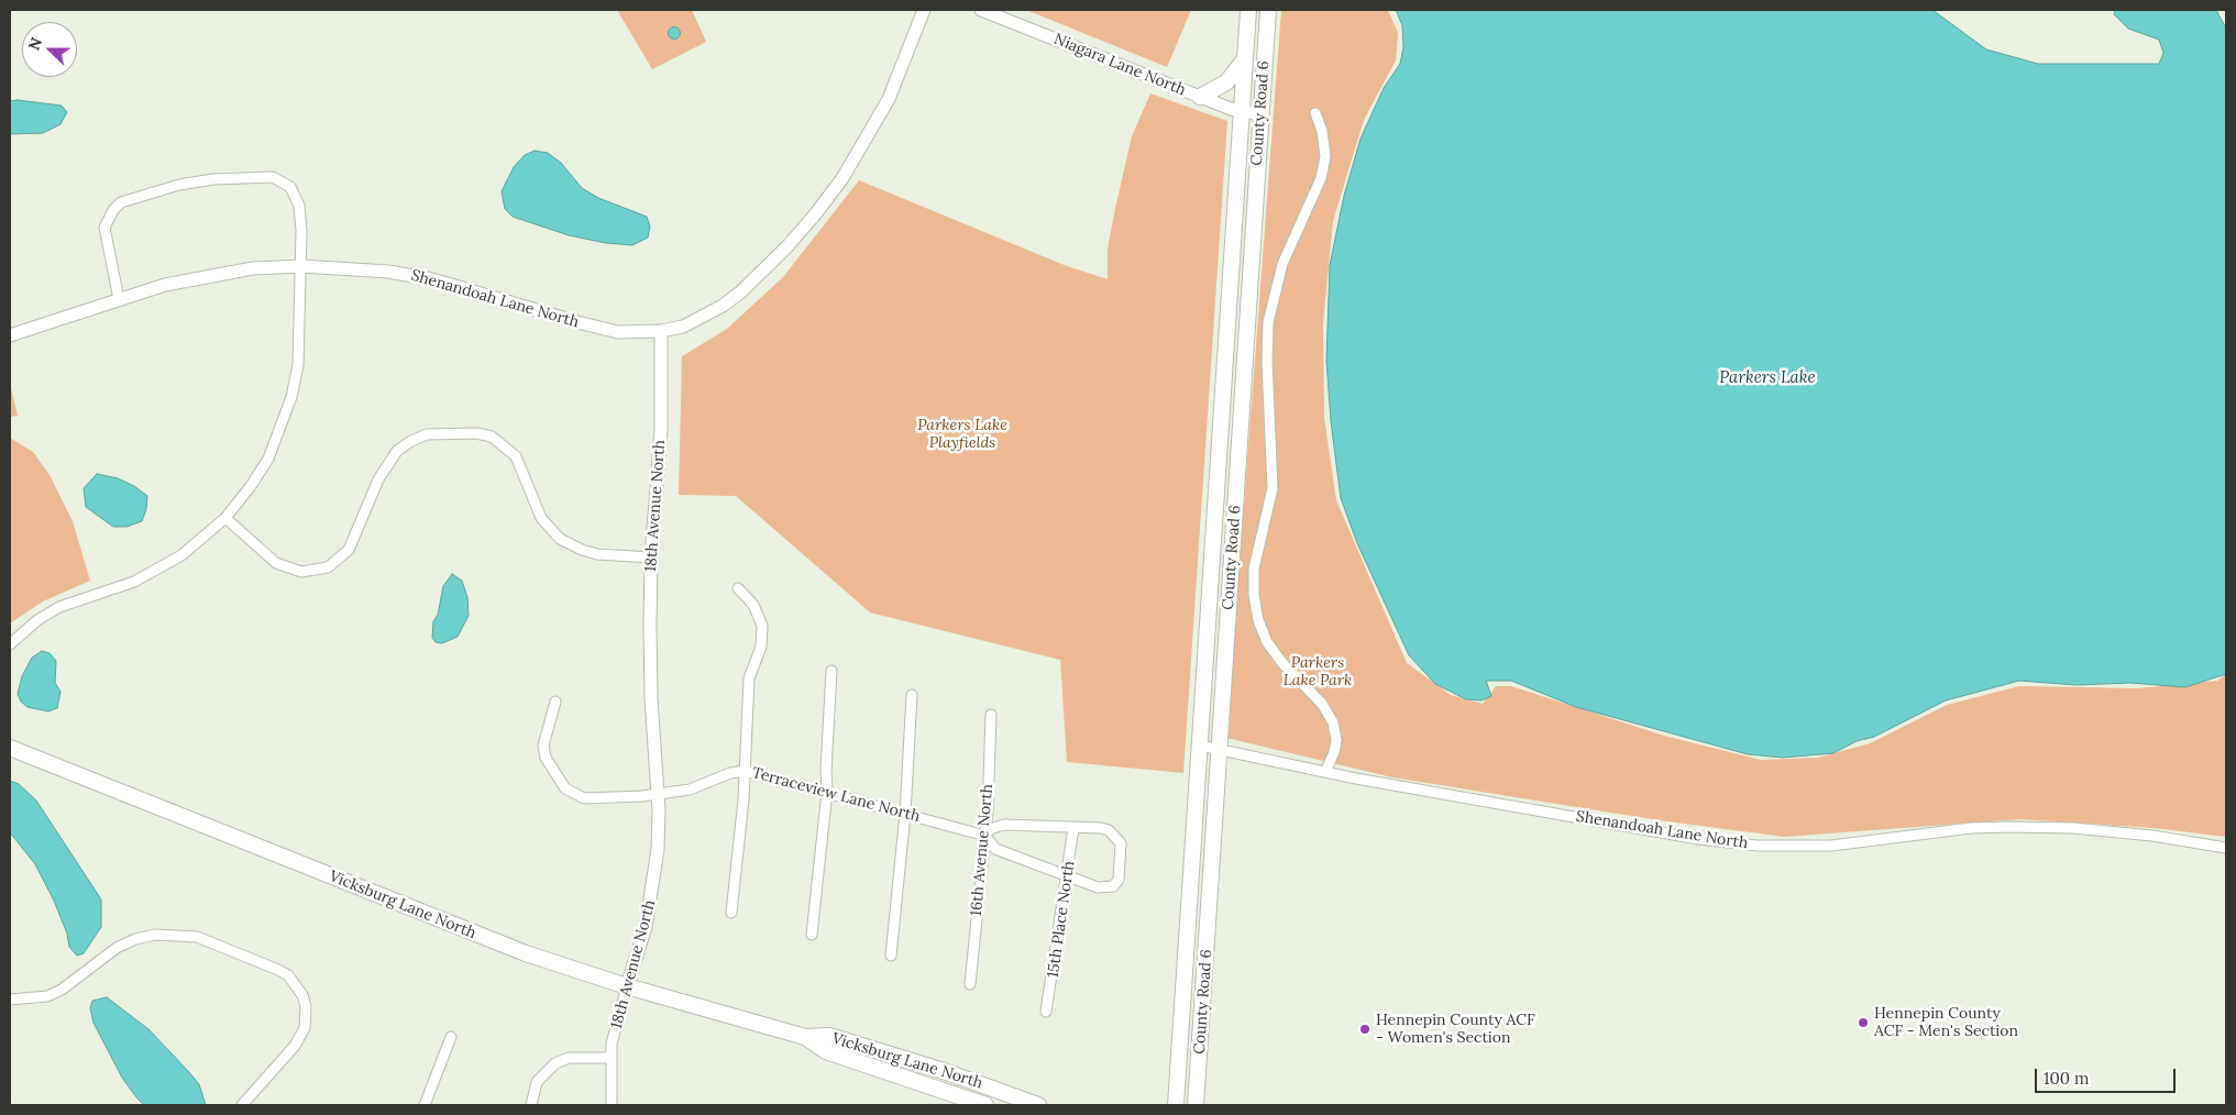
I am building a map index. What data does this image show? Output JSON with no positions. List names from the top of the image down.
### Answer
{
  "streets": {
    "main road": ["County Road 6", "Vicksburg Lane North"],
    "street": [
      "Niagara Lane North",
      "Shenandoah Lane North",
      "18th Avenue North",
      "Terraceview Lane North",
      "16th Avenue North",
      "15th Place North"
    ]
  },
  "crossings": [
    ["Niagara Lane North", "County Road 6"],
    ["County Road 6", "Shenandoah Lane North"],
    ["Shenandoah Lane North", "18th Avenue North"],
    ["18th Avenue North", "Terraceview Lane North"],
    ["18th Avenue North", "Vicksburg Lane North"],
    ["Terraceview Lane North", "16th Avenue North"]
  ],
  "water": ["Parkers Lake"],
  "parks": ["Parkers Lake Playfields", "Parkers Lake Park"],
  "places": ["Hennepin County ACF - Men's Section", "Hennepin County ACF - Women's Section"],
  "scale_bar": "100 m",
  "north": "left"
}
